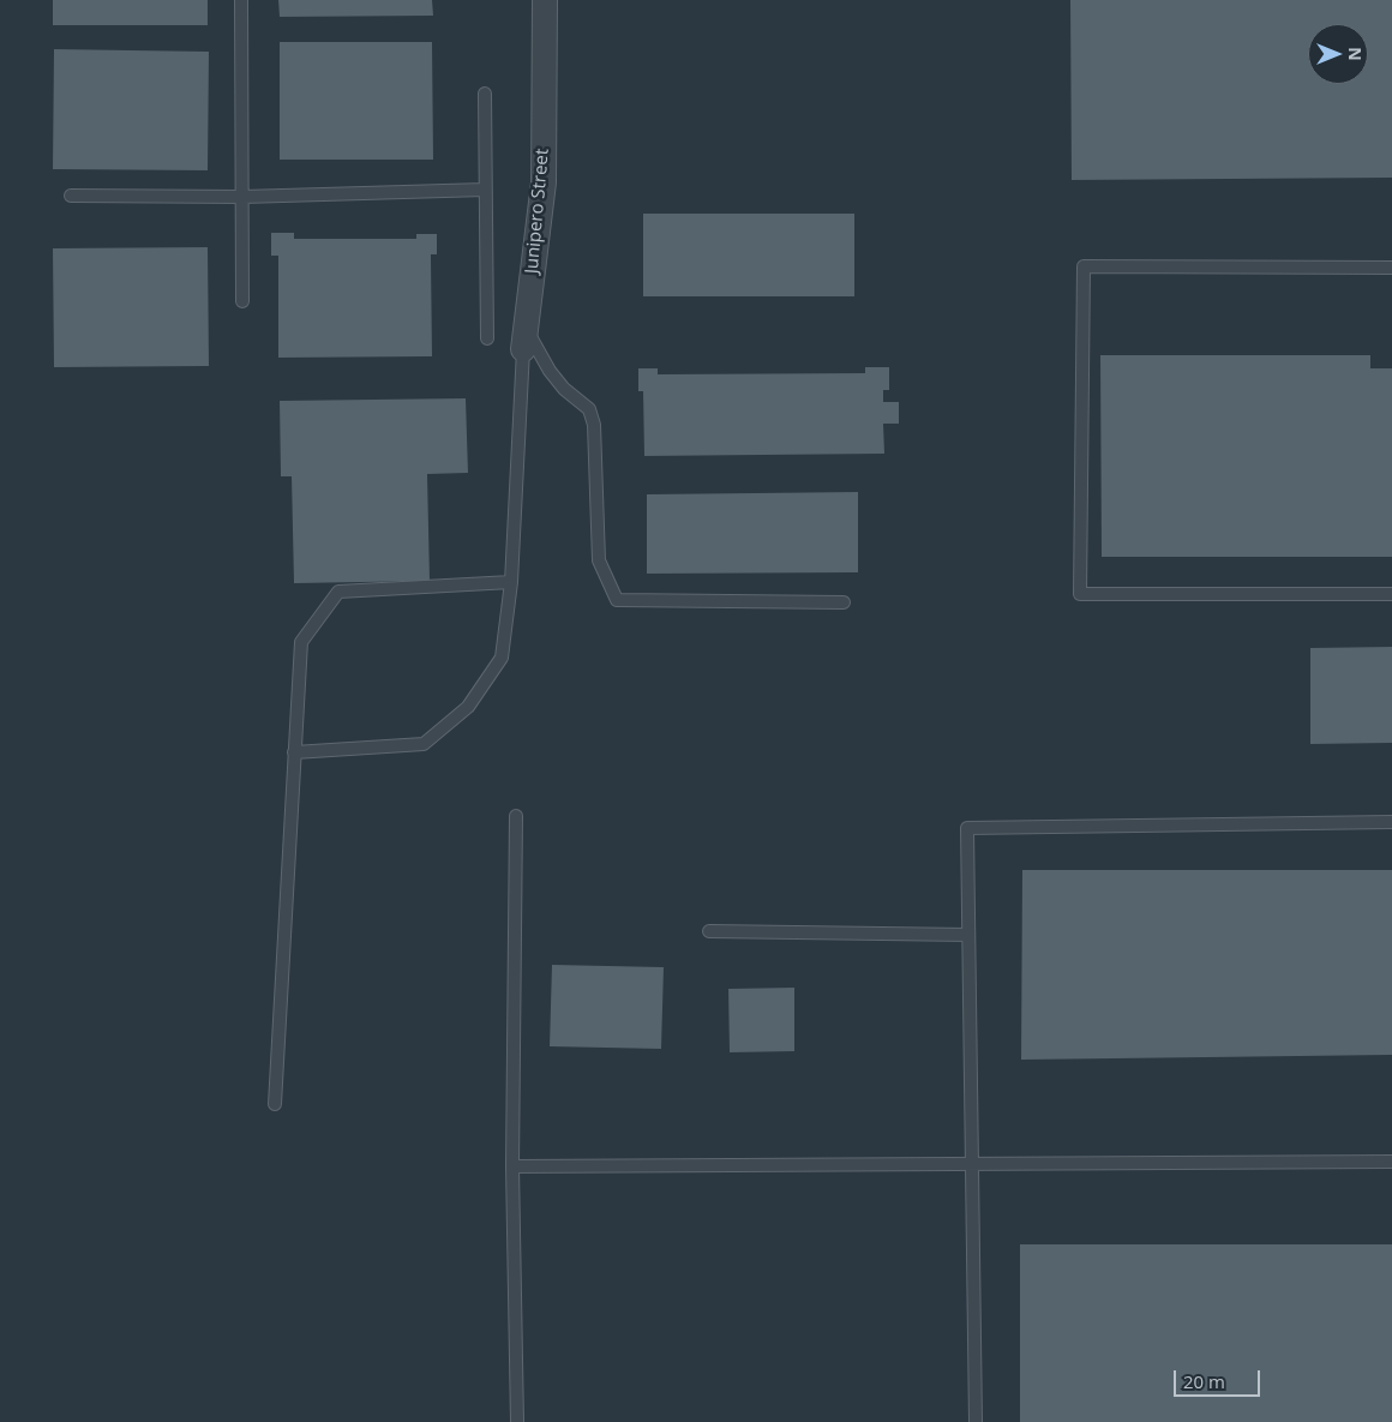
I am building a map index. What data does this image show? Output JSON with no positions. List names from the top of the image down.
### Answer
{
  "streets": {
    "street": ["Junipero Street"]
  },
  "scale_bar": "20 m",
  "north": "right"
}
